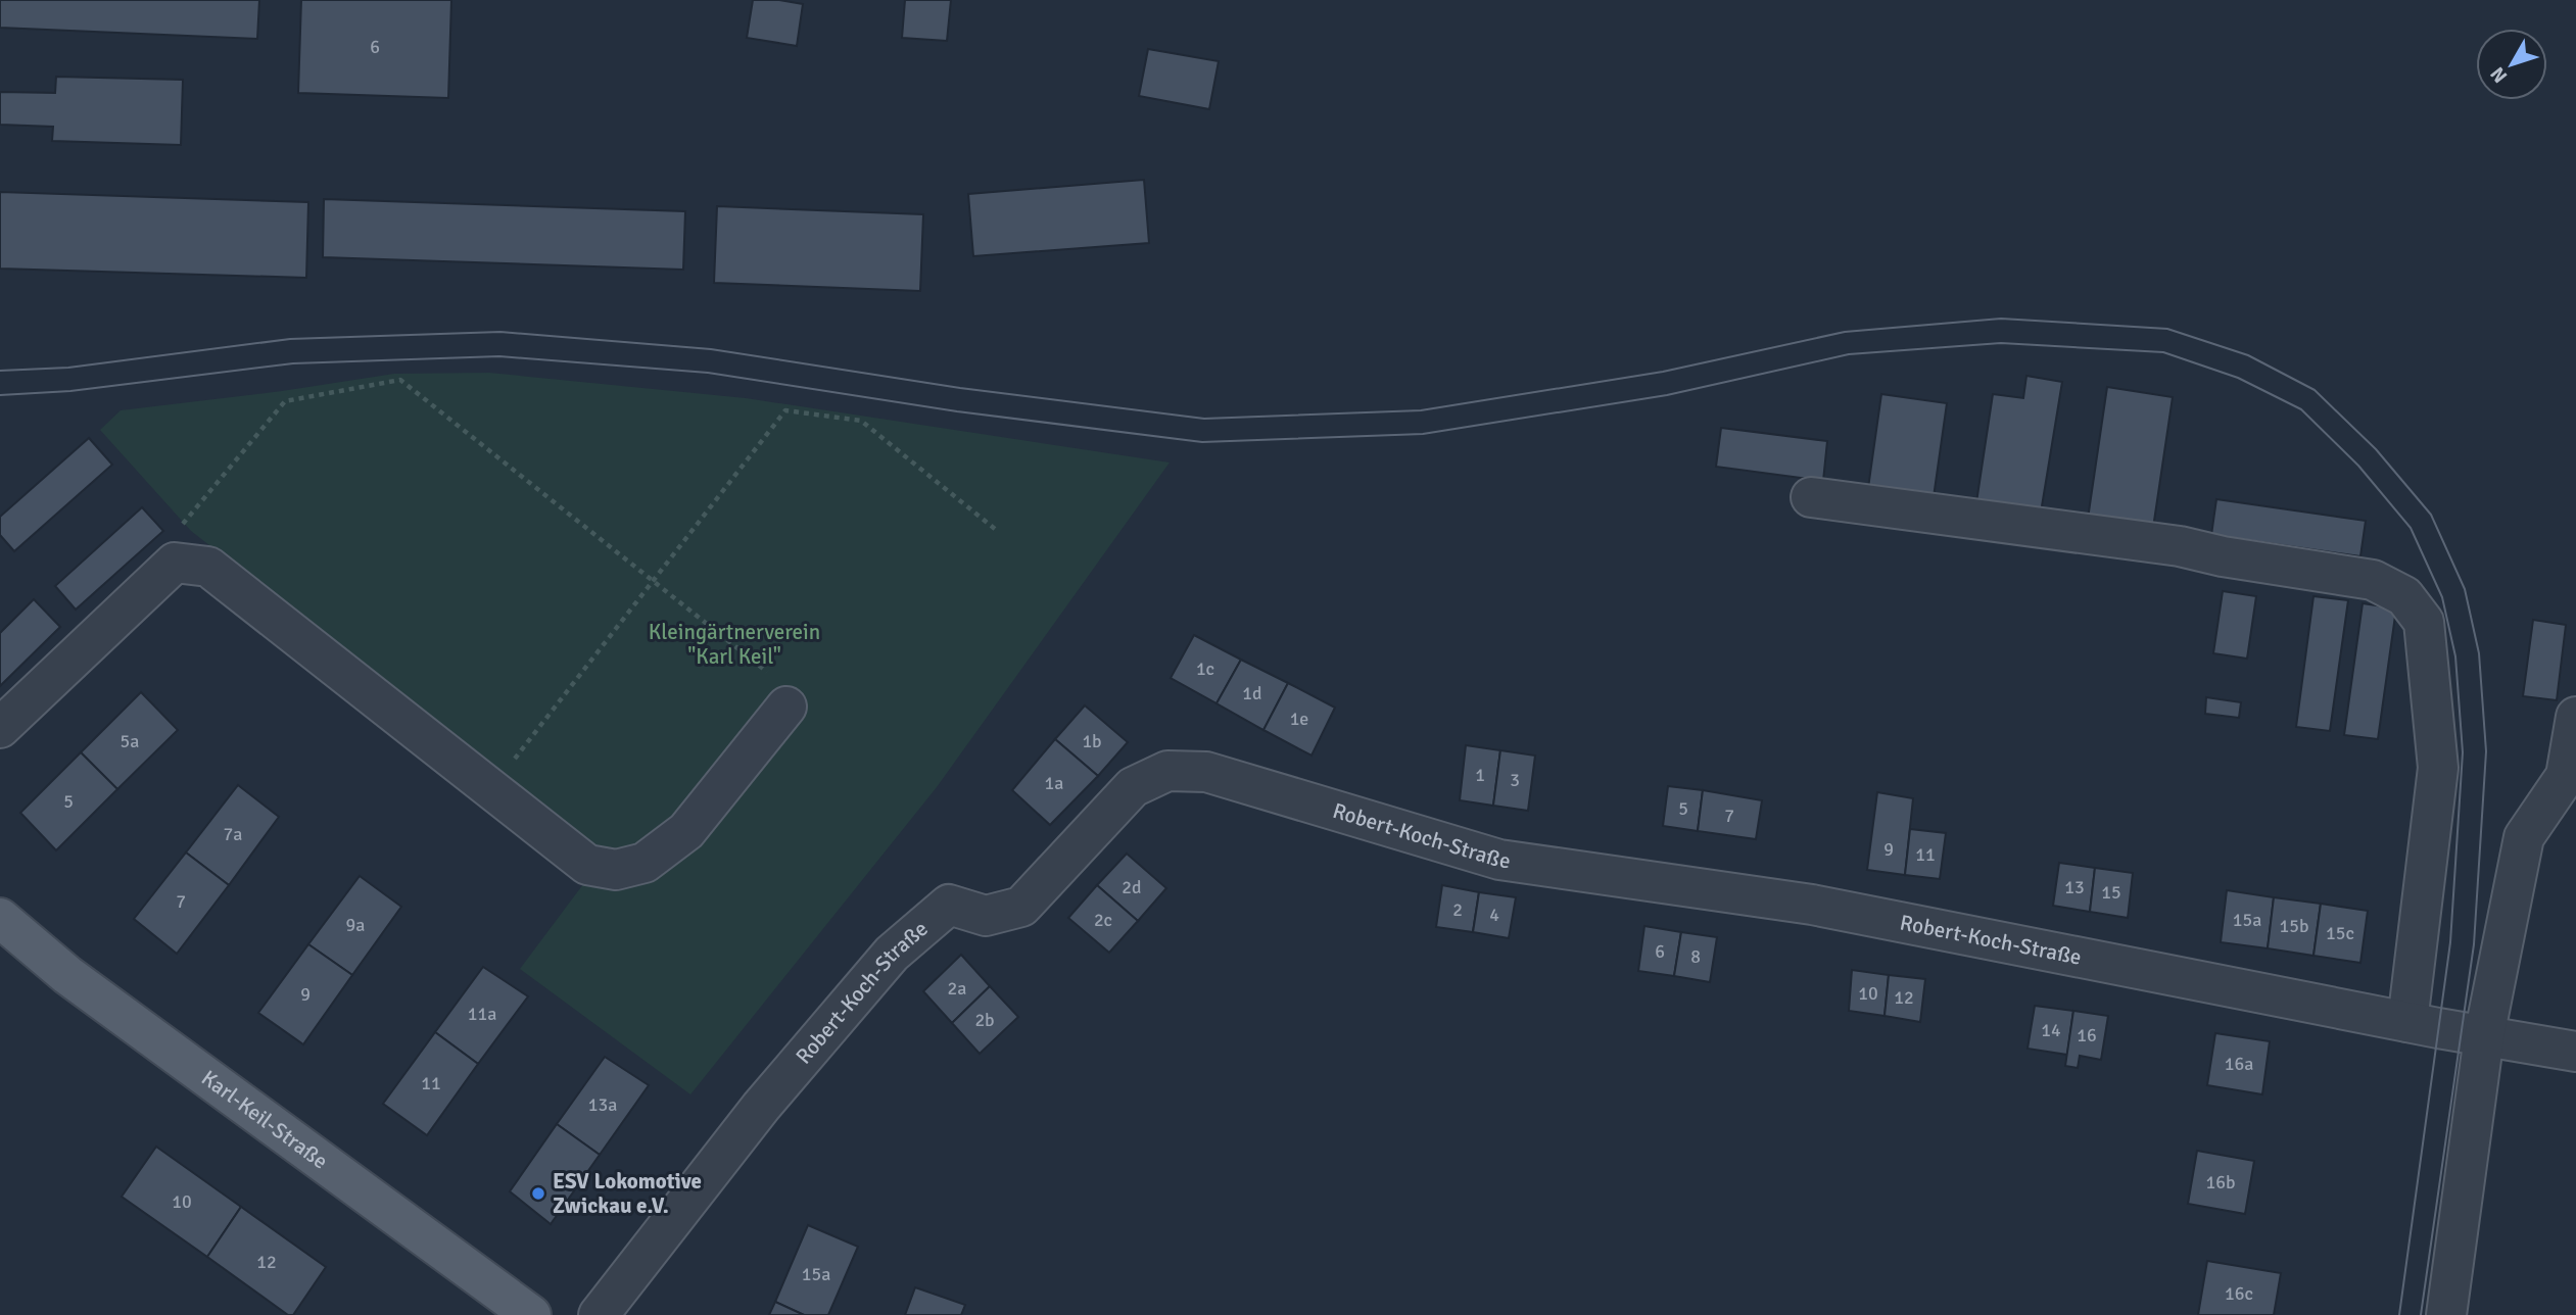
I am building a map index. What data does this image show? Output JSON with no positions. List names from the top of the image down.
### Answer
{
  "streets": {
    "main road": ["Karl-Keil-Straße"],
    "street": ["Robert-Koch-Straße"]
  },
  "parks": ["Kleingärtnerverein \"Karl Keil\""],
  "places": ["ESV Lokomotive Zwickau e.V."],
  "house_numbers": [
    "6",
    "1c",
    "1d",
    "1e",
    "5a",
    "1b",
    "1",
    "3",
    "1a",
    "5",
    "5",
    "7",
    "7a",
    "9",
    "11",
    "2d",
    "13",
    "15",
    "7",
    "2",
    "4",
    "2c",
    "15a",
    "9a",
    "15b",
    "15c",
    "6",
    "8",
    "2a",
    "10",
    "9",
    "12",
    "11a",
    "2b",
    "14",
    "16",
    "16a",
    "11",
    "13a",
    "16b",
    "10",
    "12",
    "15a",
    "16c"
  ],
  "north": "bottom left"
}
